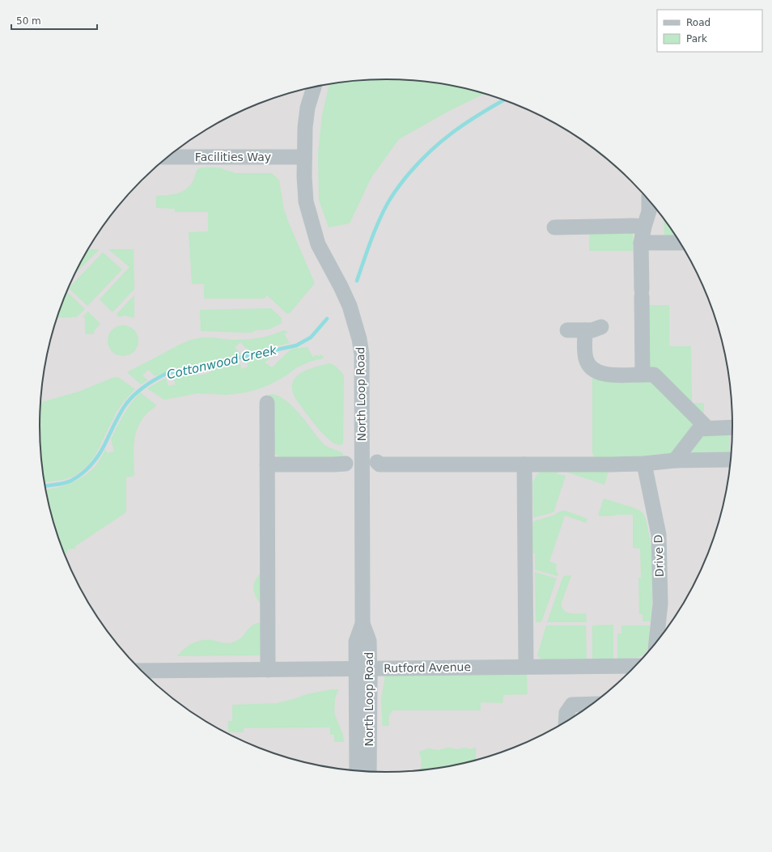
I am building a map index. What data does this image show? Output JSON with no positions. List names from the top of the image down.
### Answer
{
  "streets": {
    "street": [
      "Facilities Way",
      "North Loop Road",
      "Drive D",
      "Rutford Avenue"
    ]
  },
  "crossings": [
    ["Facilities Way", "North Loop Road"],
    ["North Loop Road", "Rutford Avenue"]
  ],
  "water": ["Cottonwood Creek"],
  "legend": ["Road", "Park"],
  "scale_bar": "50 m"
}
